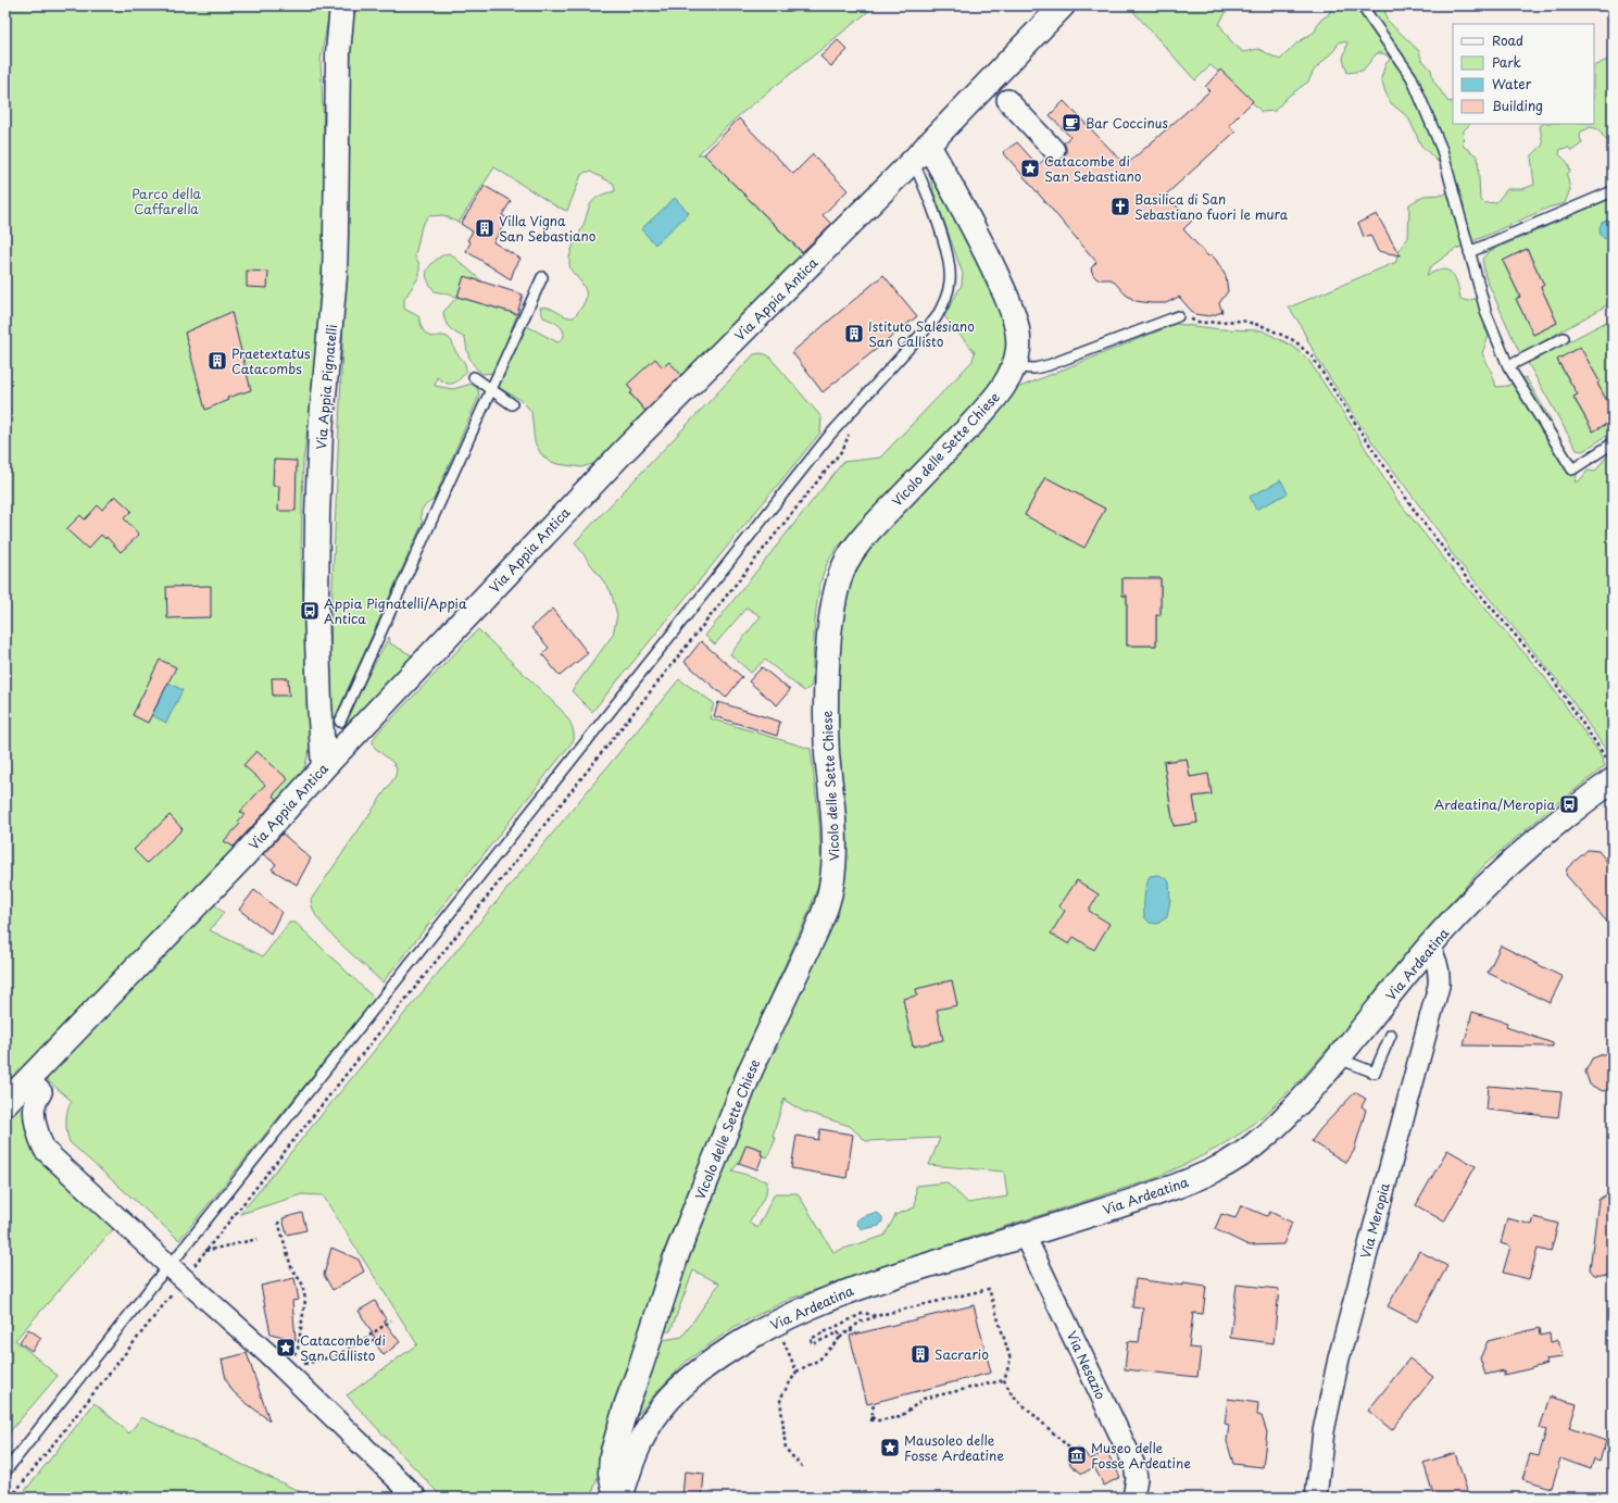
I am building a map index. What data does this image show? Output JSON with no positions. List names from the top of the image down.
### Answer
{
  "streets": {
    "main road": [
      "Via Appia Antica",
      "Via Appia Pignatelli",
      "Vicolo delle Sette Chiese",
      "Via Ardeatina"
    ],
    "street": ["Via Meropia", "Via Nesazio"]
  },
  "crossings": [
    ["Via Appia Antica", "Via Appia Pignatelli"],
    ["Via Appia Antica", "Vicolo delle Sette Chiese"],
    ["Via Ardeatina", "Via Meropia"],
    ["Via Ardeatina", "Via Nesazio"]
  ],
  "parks": ["Parco della Caffarella"],
  "places": {
    "cafe": ["Bar Coccinus"],
    "place": ["Catacombe di San Sebastiano", "Catacombe di San Callisto", "Mausoleo delle Fosse Ardeatine"],
    "church": ["Basilica di San Sebastiano fuori le mura"],
    "building": [
      "Villa Vigna San Sebastiano",
      "Istituto Salesiano San Callisto",
      "Praetextatus Catacombs",
      "Sacrario"
    ],
    "bus stop": ["Appia Pignatelli/Appia Antica", "Ardeatina/Meropia"],
    "museum": ["Museo delle Fosse Ardeatine"]
  },
  "legend": [
    "Road",
    "Park",
    "Water",
    "Building"
  ]
}
